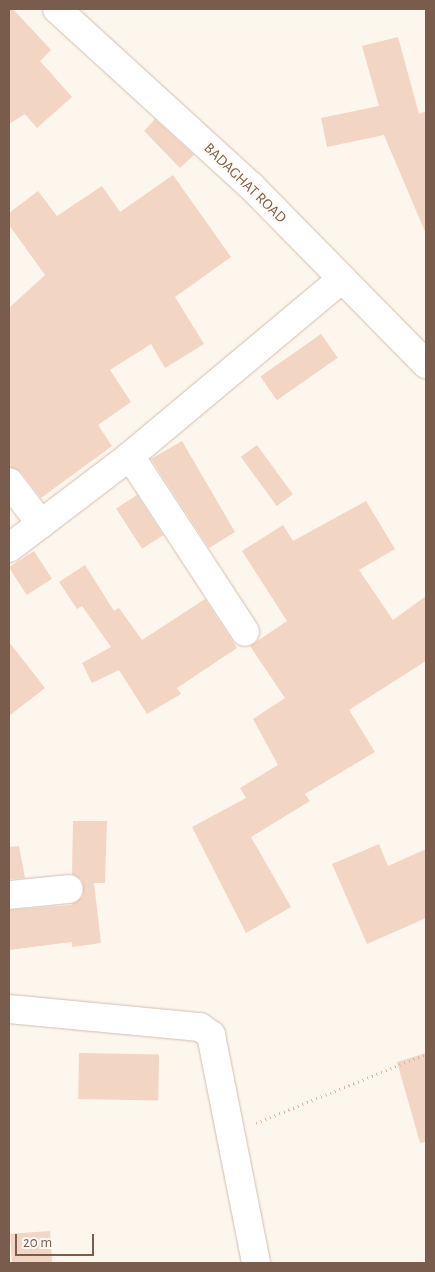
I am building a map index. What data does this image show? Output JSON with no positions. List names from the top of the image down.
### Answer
{
  "streets": {
    "street": ["BADAGHAT ROAD"]
  },
  "scale_bar": "20 m"
}
